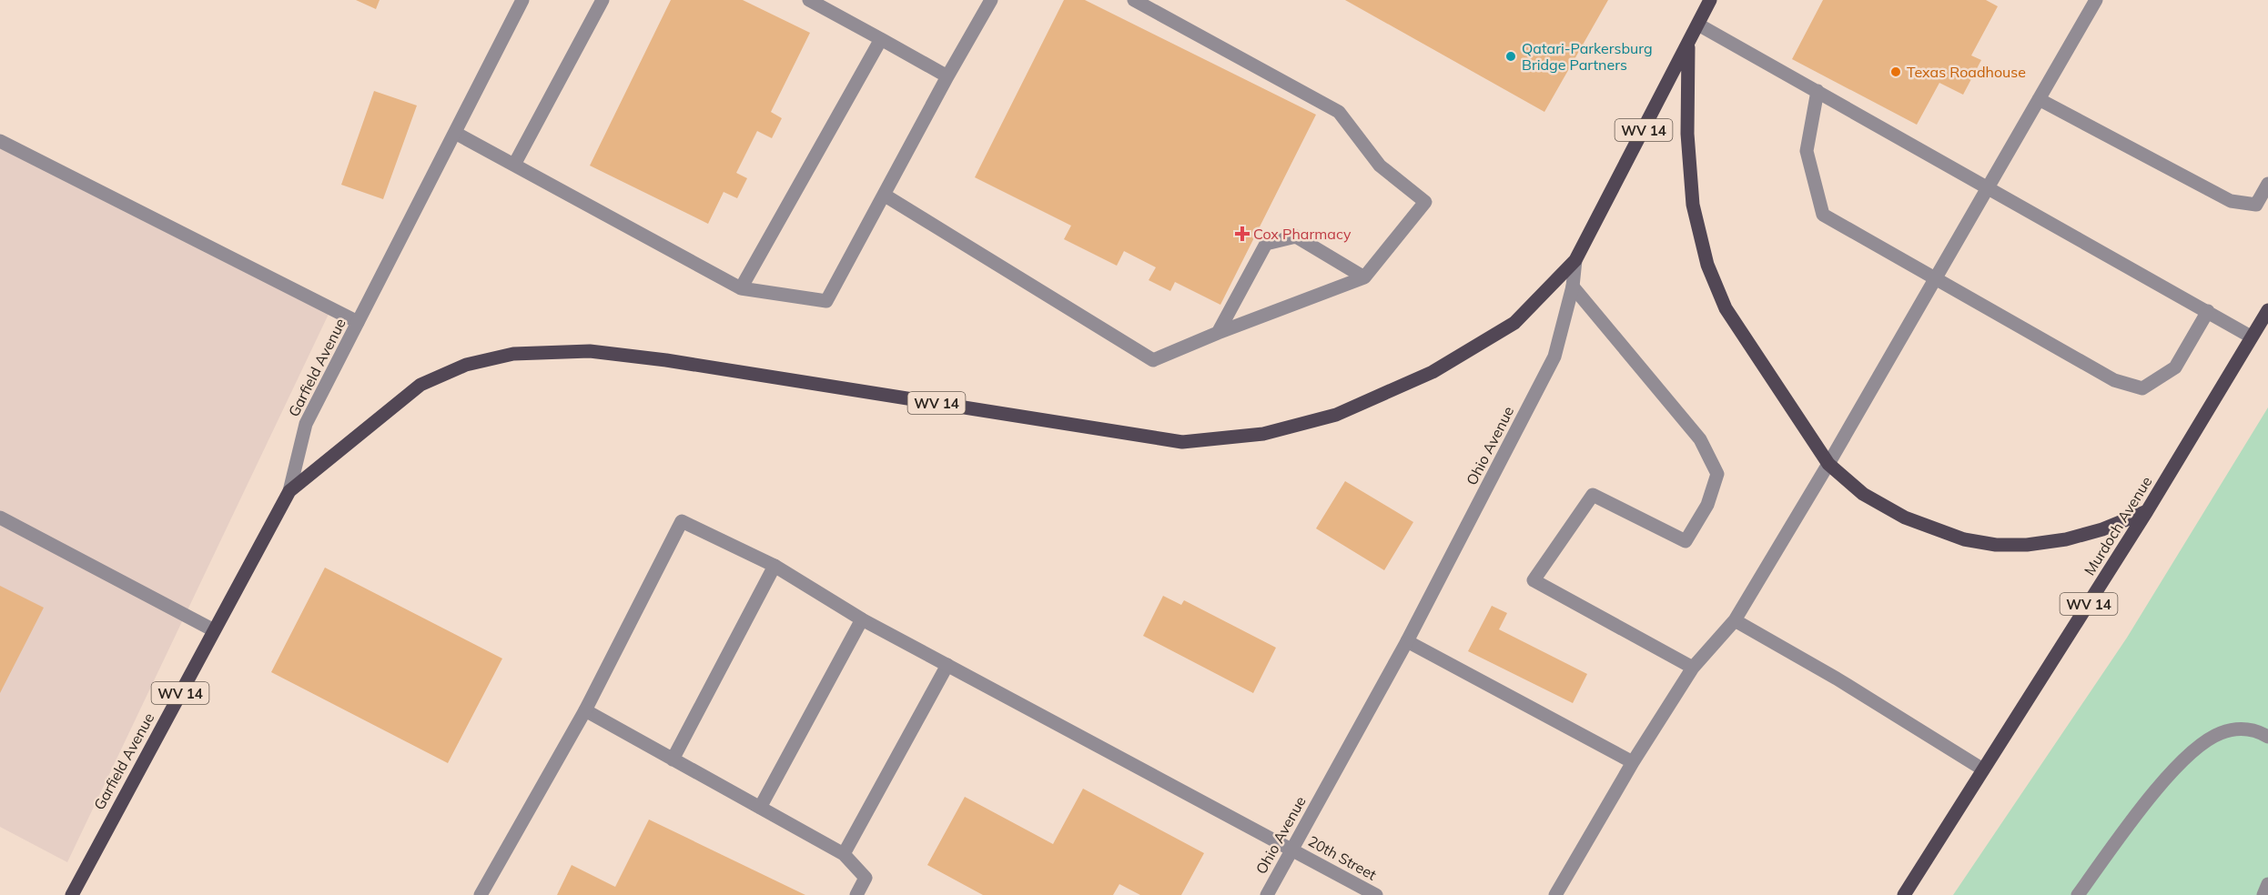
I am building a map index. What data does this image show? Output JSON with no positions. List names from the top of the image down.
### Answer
{
  "streets": {
    "main road": [
      "WV 14",
      "Garfield Avenue",
      "Ohio Avenue",
      "Murdoch Avenue"
    ],
    "street": ["20th Street"]
  },
  "crossings": [
    ["WV 14", "Garfield Avenue"],
    ["WV 14", "Ohio Avenue"],
    ["Ohio Avenue", "20th Street"]
  ],
  "places": {
    "other": ["Qatari-Parkersburg Bridge Partners", "Texas Roadhouse"],
    "health": ["Cox Pharmacy"]
  }
}
